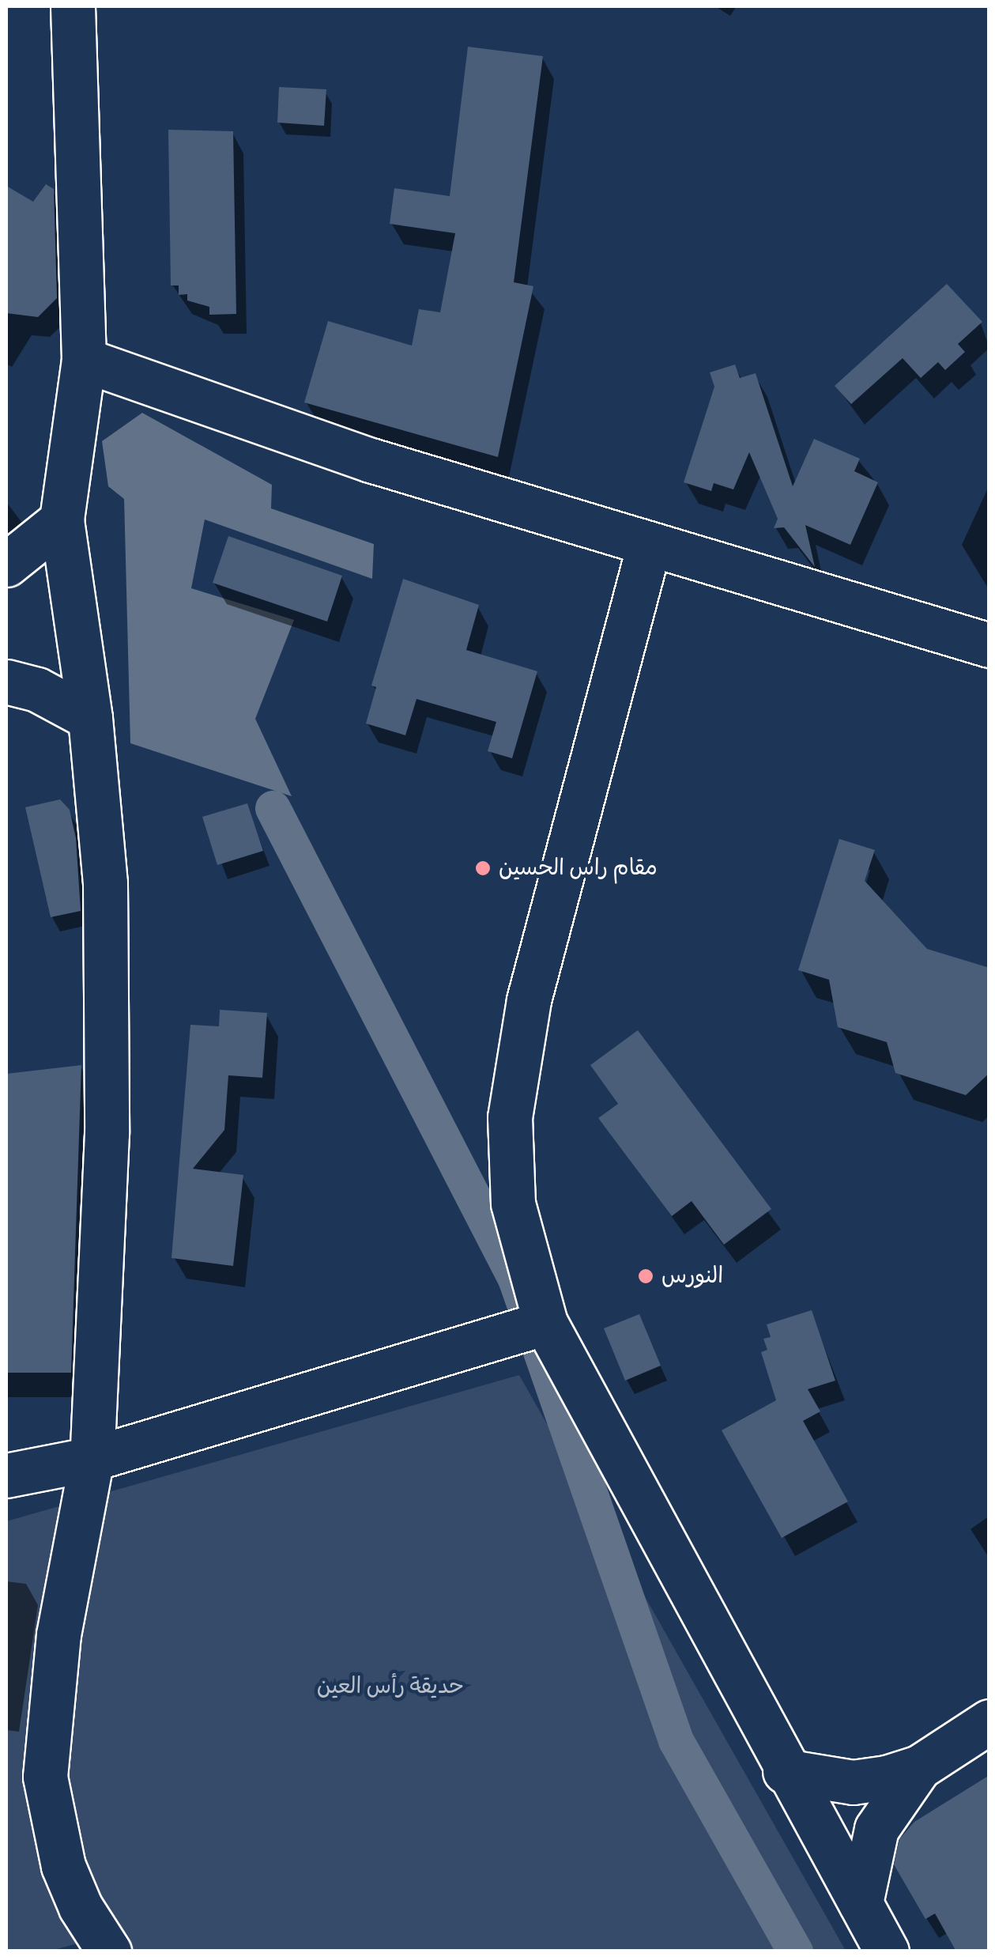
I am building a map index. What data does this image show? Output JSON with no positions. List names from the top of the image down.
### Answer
{
  "parks": ["حديقة رأس العين"],
  "places": ["مقام راس الحسين", "النورس"]
}
